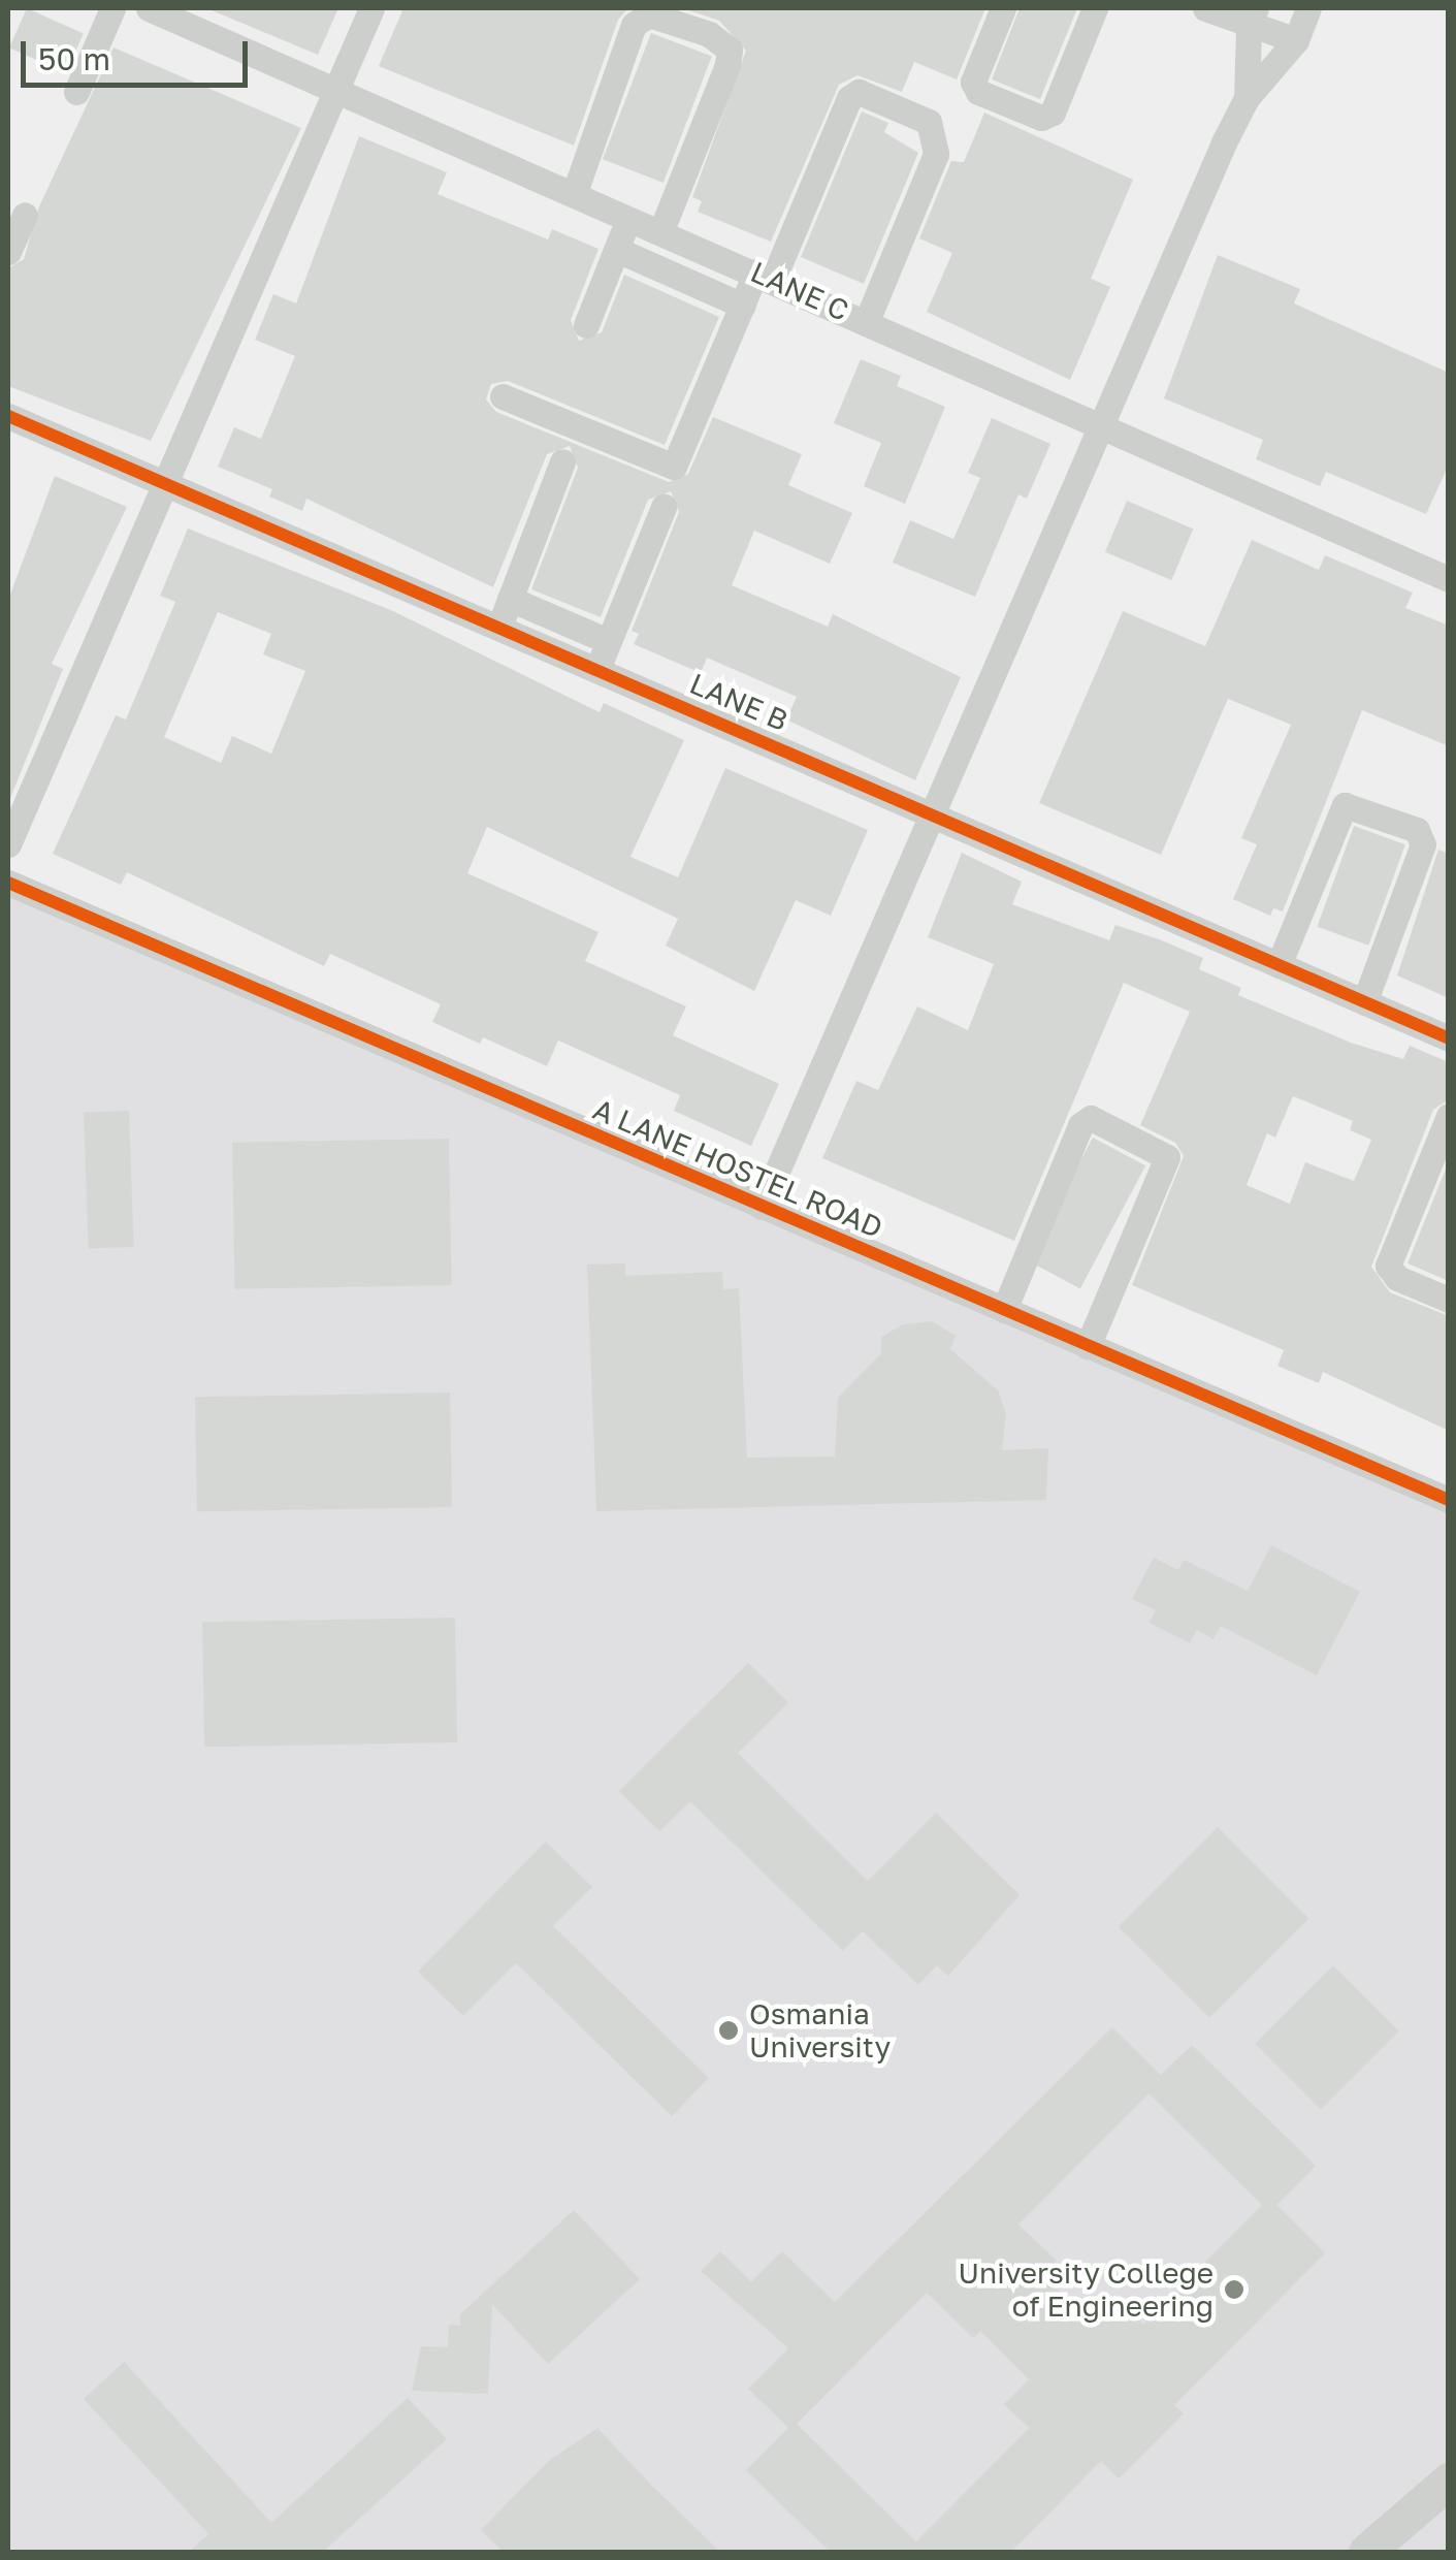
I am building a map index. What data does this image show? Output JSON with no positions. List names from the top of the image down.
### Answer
{
  "streets": {
    "street": ["LANE C", "LANE B", "A LANE HOSTEL ROAD"]
  },
  "places": ["Osmania University", "University College of Engineering"],
  "scale_bar": "50 m"
}
